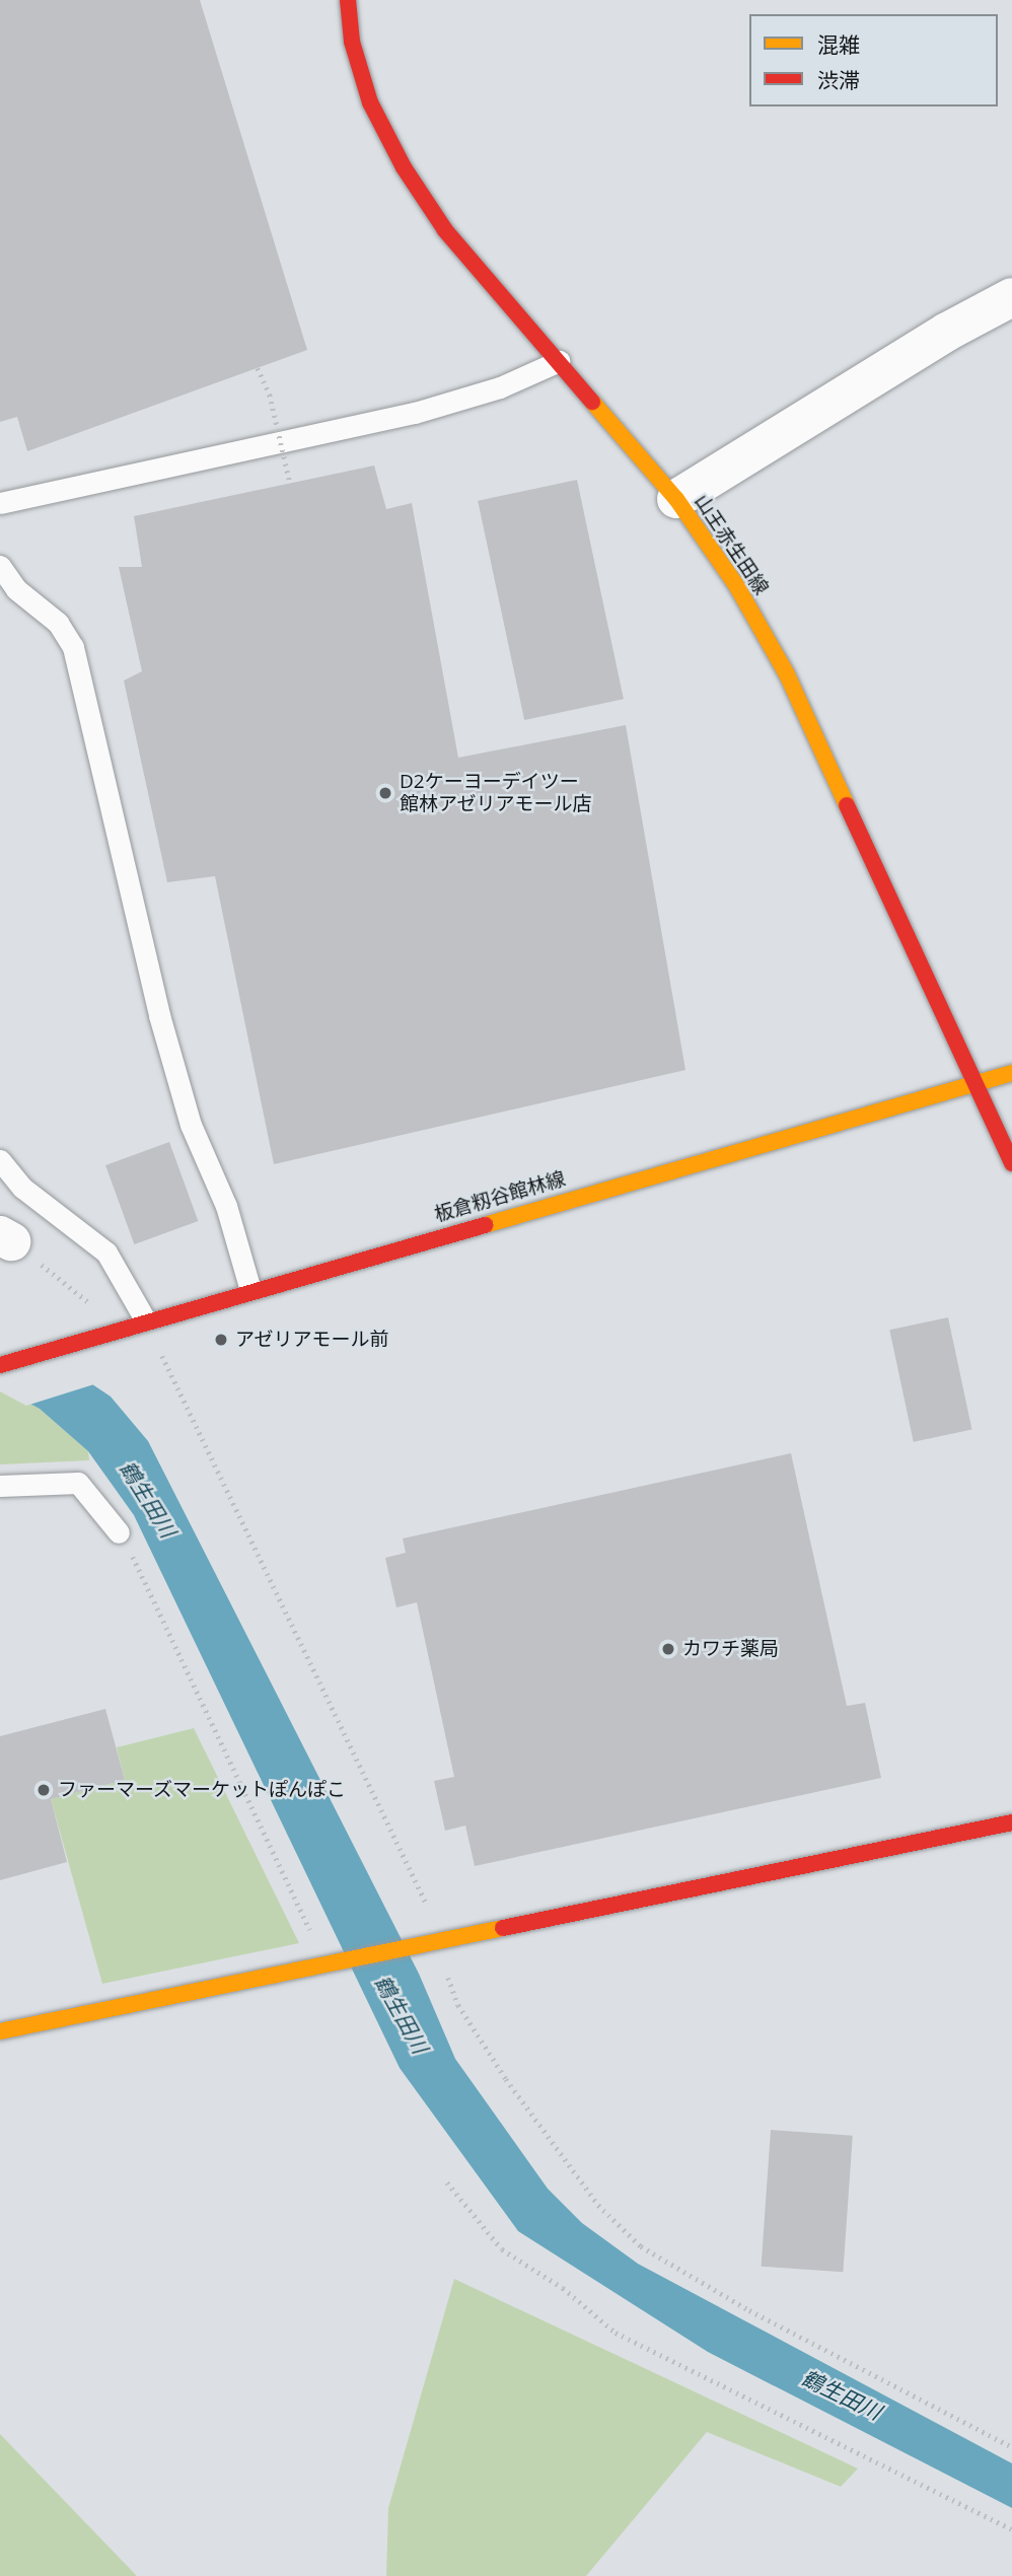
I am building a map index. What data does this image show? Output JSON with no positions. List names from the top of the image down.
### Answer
{
  "streets": {
    "main road": ["山王赤生田線", "板倉籾谷館林線"]
  },
  "crossings": [
    ["山王赤生田線", "板倉籾谷館林線"]
  ],
  "water": ["鶴生田川"],
  "places": [
    "D2ケーヨーデイツー 館林アゼリアモール店",
    "アゼリアモール前",
    "カワチ薬局",
    "ファーマーズマーケットぽんぽこ"
  ],
  "legend": ["混雑", "渋滞"]
}
